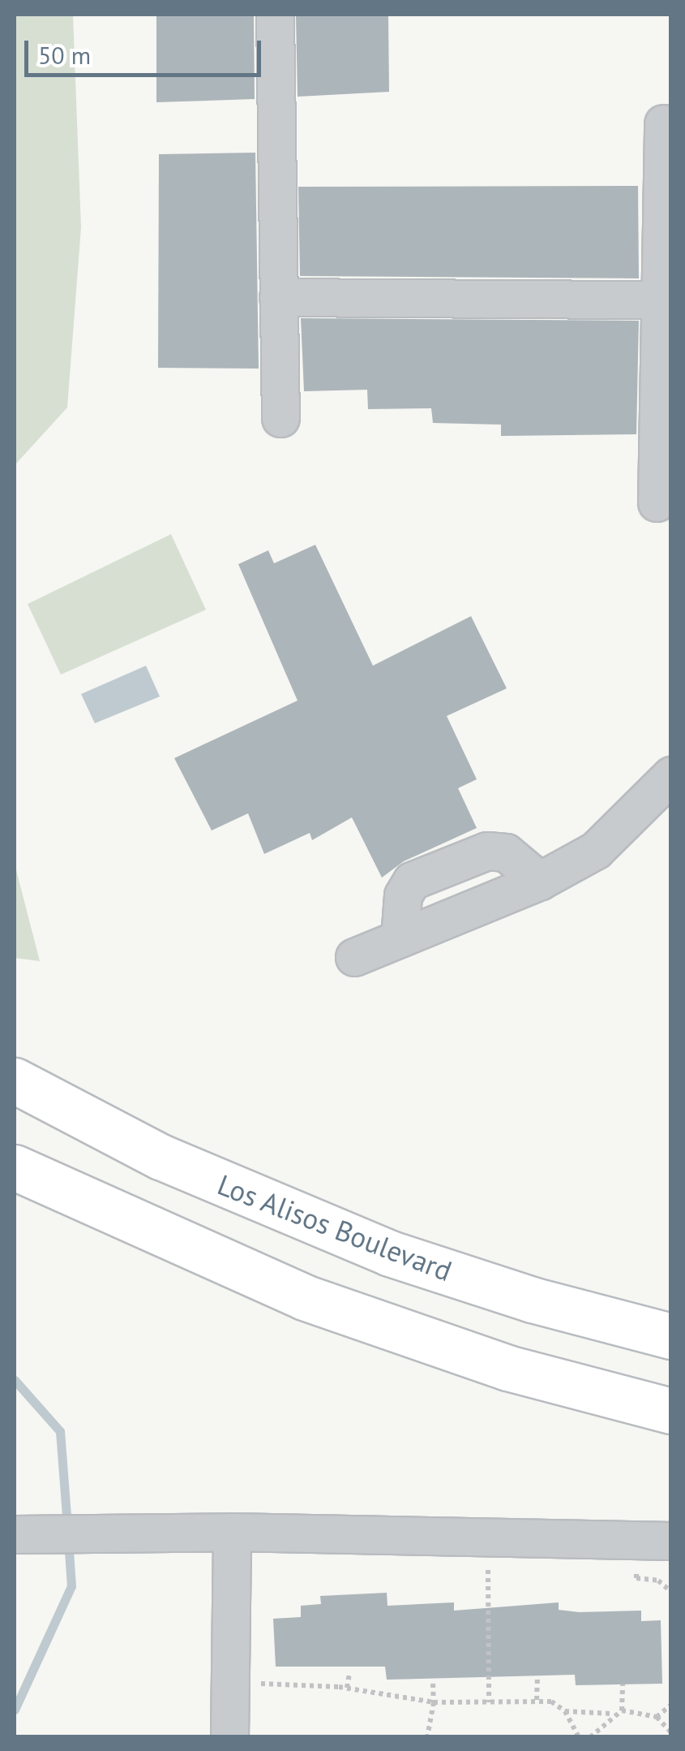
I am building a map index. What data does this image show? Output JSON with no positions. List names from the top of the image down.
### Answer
{
  "streets": {
    "main road": ["Los Alisos Boulevard"]
  },
  "scale_bar": "50 m"
}
